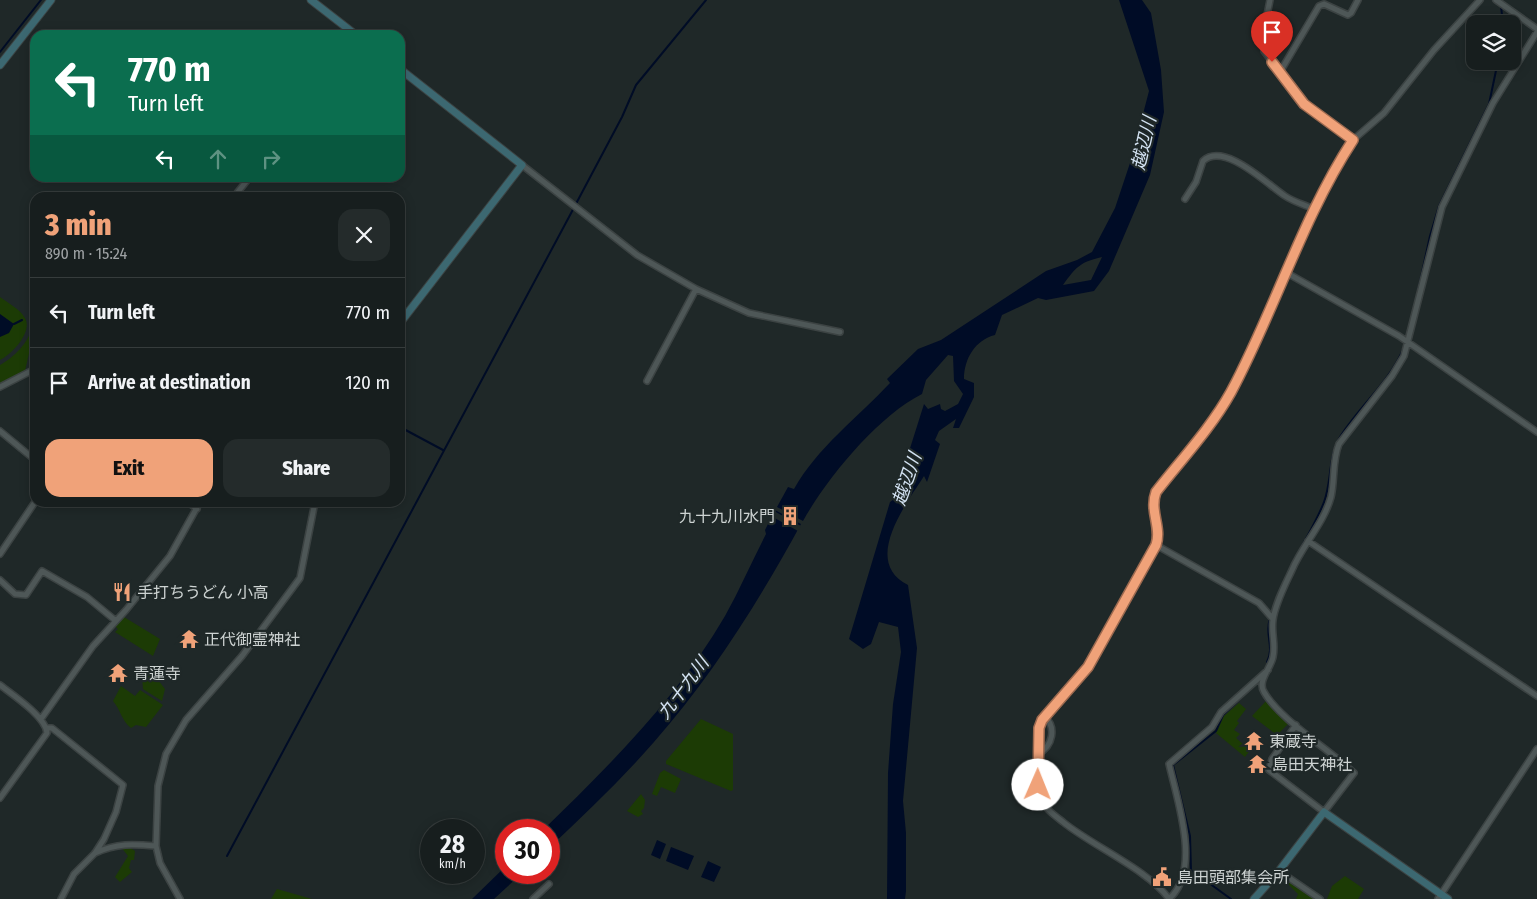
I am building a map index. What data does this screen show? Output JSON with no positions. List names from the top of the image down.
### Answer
{
  "water": ["越辺川", "九十九川"],
  "places": {
    "building": ["九十九川水門"],
    "restaurant": ["手打ちうどん 小高"],
    "temple": [
      "正代御霊神社",
      "青蓮寺",
      "東蔵寺",
      "島田天神社"
    ],
    "public building": ["島田頭部集会所"]
  },
  "page": {
    "turn": ["770 m", "Turn left"],
    "heading": ["3 min", "890 m · 15:24"],
    "list": [
      {
        "name": "Turn left",
        "value": "770 m"
      },
      {
        "name": "Arrive at destination",
        "value": "120 m"
      }
    ],
    "buttons": ["Exit", "Share"],
    "speed": "28 km/h",
    "limit": "30"
  }
}
